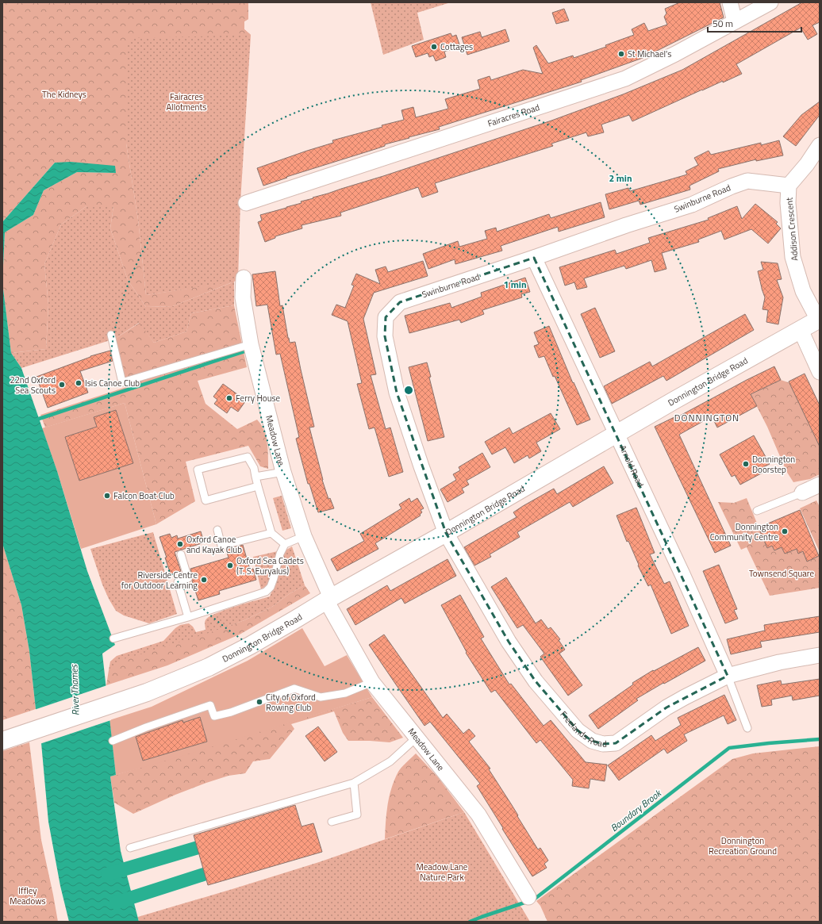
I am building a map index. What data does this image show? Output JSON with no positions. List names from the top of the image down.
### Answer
{
  "streets": {
    "main road": ["Donnington Bridge Road"],
    "street": [
      "Fairacres Road",
      "Swinburne Road",
      "Addison Crescent",
      "Meadow Lane",
      "Arnold Road",
      "Freelands Road"
    ]
  },
  "crossings": [
    ["Swinburne Road", "Addison Crescent"],
    ["Swinburne Road", "Donnington Bridge Road"],
    ["Swinburne Road", "Arnold Road"],
    ["Swinburne Road", "Freelands Road"],
    ["Addison Crescent", "Donnington Bridge Road"],
    ["Donnington Bridge Road", "Meadow Lane"],
    ["Donnington Bridge Road", "Arnold Road"],
    ["Donnington Bridge Road", "Freelands Road"],
    ["Arnold Road", "Freelands Road"]
  ],
  "districts": ["DONNINGTON"],
  "water": ["River Thames", "Boundary Brook"],
  "parks": [
    "The Kidneys",
    "Fairacres Allotments",
    "Townsend Square",
    "Donnington Recreation Ground",
    "Meadow Lane Nature Park",
    "Iffley Meadows"
  ],
  "places": [
    "Cottages",
    "St Michael's",
    "Isis Canoe Club",
    "22nd Oxford Sea Scouts",
    "Ferry House",
    "Donnington Doorstep",
    "Falcon Boat Club",
    "Donnington Community Centre",
    "Oxford Canoe and Kayak Club",
    "Oxford Sea Cadets (T. S. Euryalus)",
    "Riverside Centre for Outdoor Learning",
    "City of Oxford Rowing Club"
  ],
  "scale_bar": "50 m",
  "rings": ["2 min", "1 min"]
}
